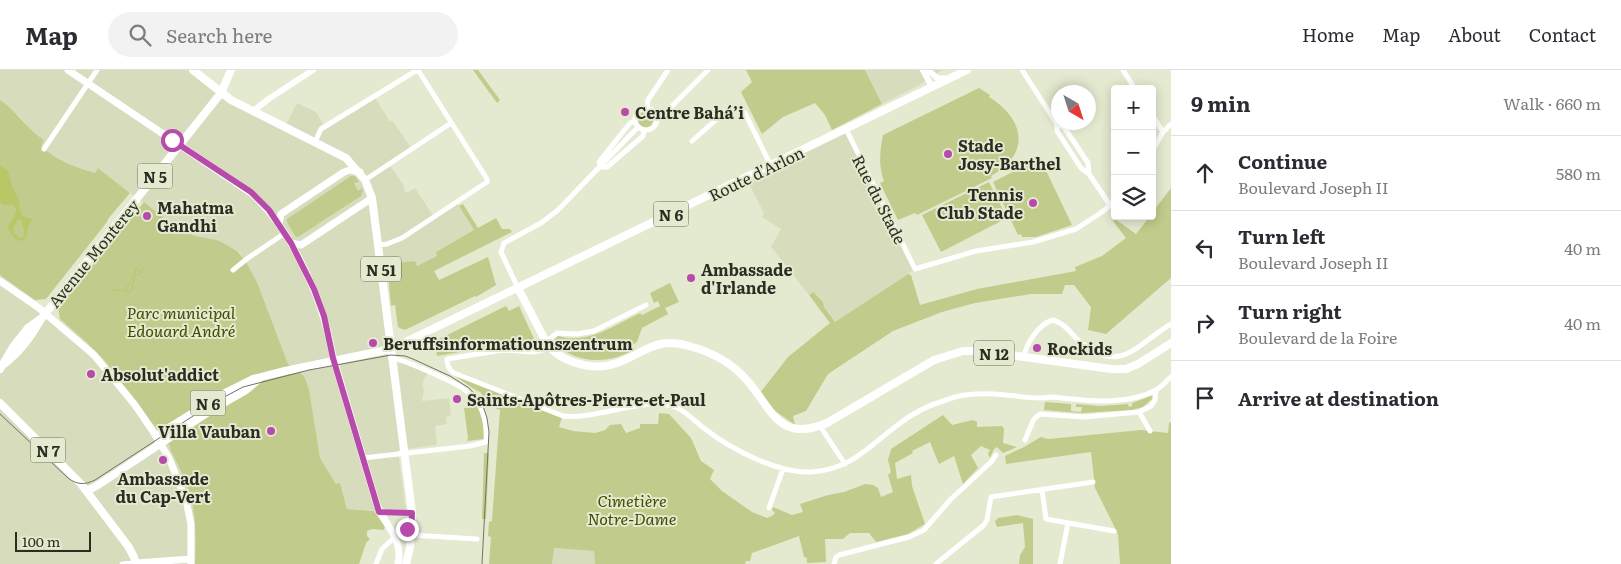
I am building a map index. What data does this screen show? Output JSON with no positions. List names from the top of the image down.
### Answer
{
  "streets": {
    "main road": [
      "Route d'Arlon",
      "N 5",
      "N 6",
      "Avenue Monterey",
      "N 51",
      "N 12",
      "N 7"
    ],
    "street": ["Rue du Stade"]
  },
  "crossings": [
    ["Route d'Arlon", "Rue du Stade"],
    ["Route d'Arlon", "N 6"],
    ["Route d'Arlon", "N 12"],
    ["N 5", "Avenue Monterey"],
    ["N 5", "N 51"],
    ["N 6", "N 51"],
    ["N 6", "N 12"],
    ["N 6", "N 7"],
    ["Avenue Monterey", "N 51"]
  ],
  "parks": ["Parc municipal Edouard André", "Cimetière Notre-Dame"],
  "places": [
    "Centre Bahá’i",
    "Stade Josy-Barthel",
    "Tennis Club Stade",
    "Mahatma Gandhi",
    "Ambassade d'Irlande",
    "Beruffsinformatiounszentrum",
    "Rockids",
    "Absolut'addict",
    "Saints-Apôtres-Pierre-et-Paul",
    "Villa Vauban",
    "Ambassade du Cap-Vert"
  ],
  "scale_bar": "100 m",
  "north": "bottom right",
  "page": {
    "header": "Map",
    "search": "Search here",
    "nav": [
      "Home",
      "Map",
      "About",
      "Contact"
    ],
    "heading": ["9 min", "Walk · 660 m"],
    "map_buttons": ["+", "−"],
    "list": [
      ["Continue", "Boulevard Joseph II", "580 m"],
      ["Turn left", "Boulevard Joseph II", "40 m"],
      ["Turn right", "Boulevard de la Foire", "40 m"],
      "Arrive at destination"
    ],
    "scale": "100 m"
  }
}
